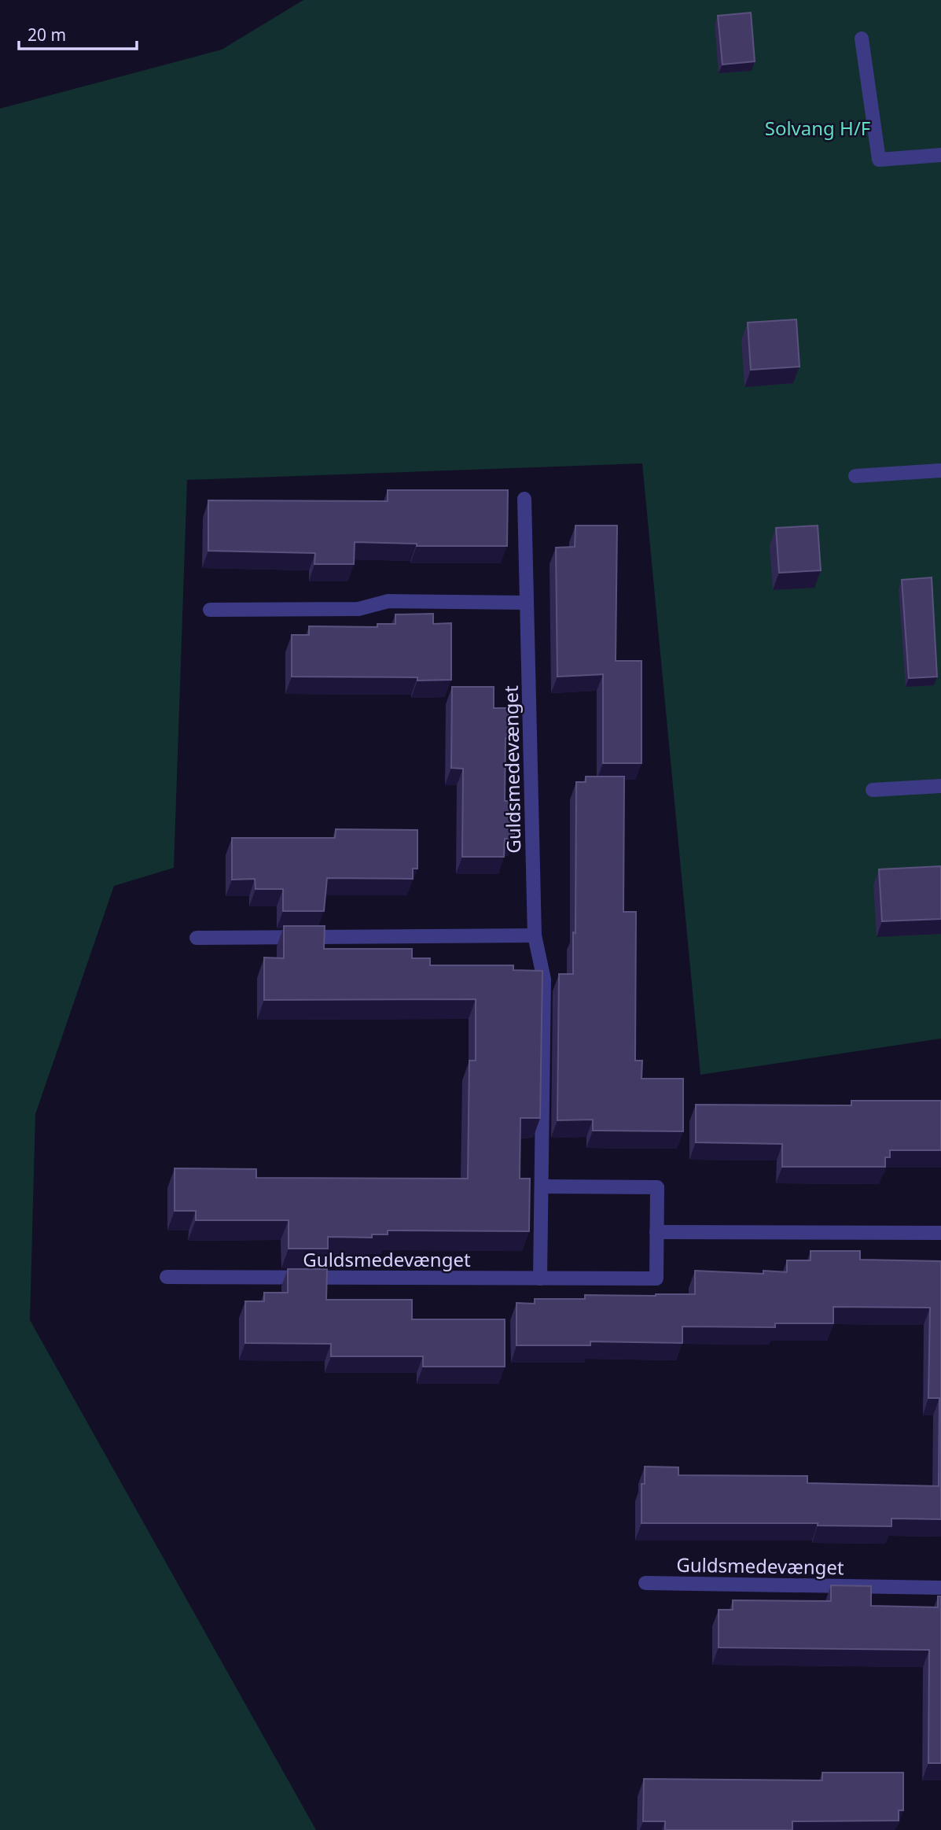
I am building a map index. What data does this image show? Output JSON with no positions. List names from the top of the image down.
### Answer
{
  "streets": {
    "street": ["Guldsmedevænget"]
  },
  "parks": ["Solvang H/F"],
  "scale_bar": "20 m"
}
